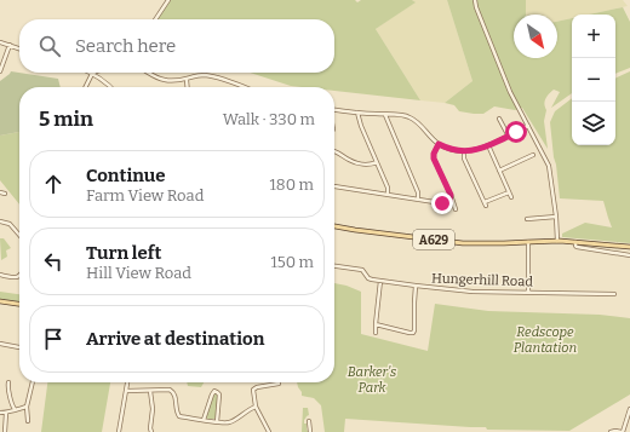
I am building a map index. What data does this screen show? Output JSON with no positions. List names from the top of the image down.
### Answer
{
  "streets": {
    "main road": ["A629"],
    "street": ["Hungerhill Road"]
  },
  "parks": ["Redscope Plantation", "Barker's Park"],
  "north": "bottom right",
  "page": {
    "map_buttons": ["+", "−"],
    "search": "Search here",
    "heading": ["5 min", "Walk · 330 m"],
    "list": [
      ["Continue", "Farm View Road", "180 m"],
      ["Turn left", "Hill View Road", "150 m"],
      "Arrive at destination"
    ]
  }
}
